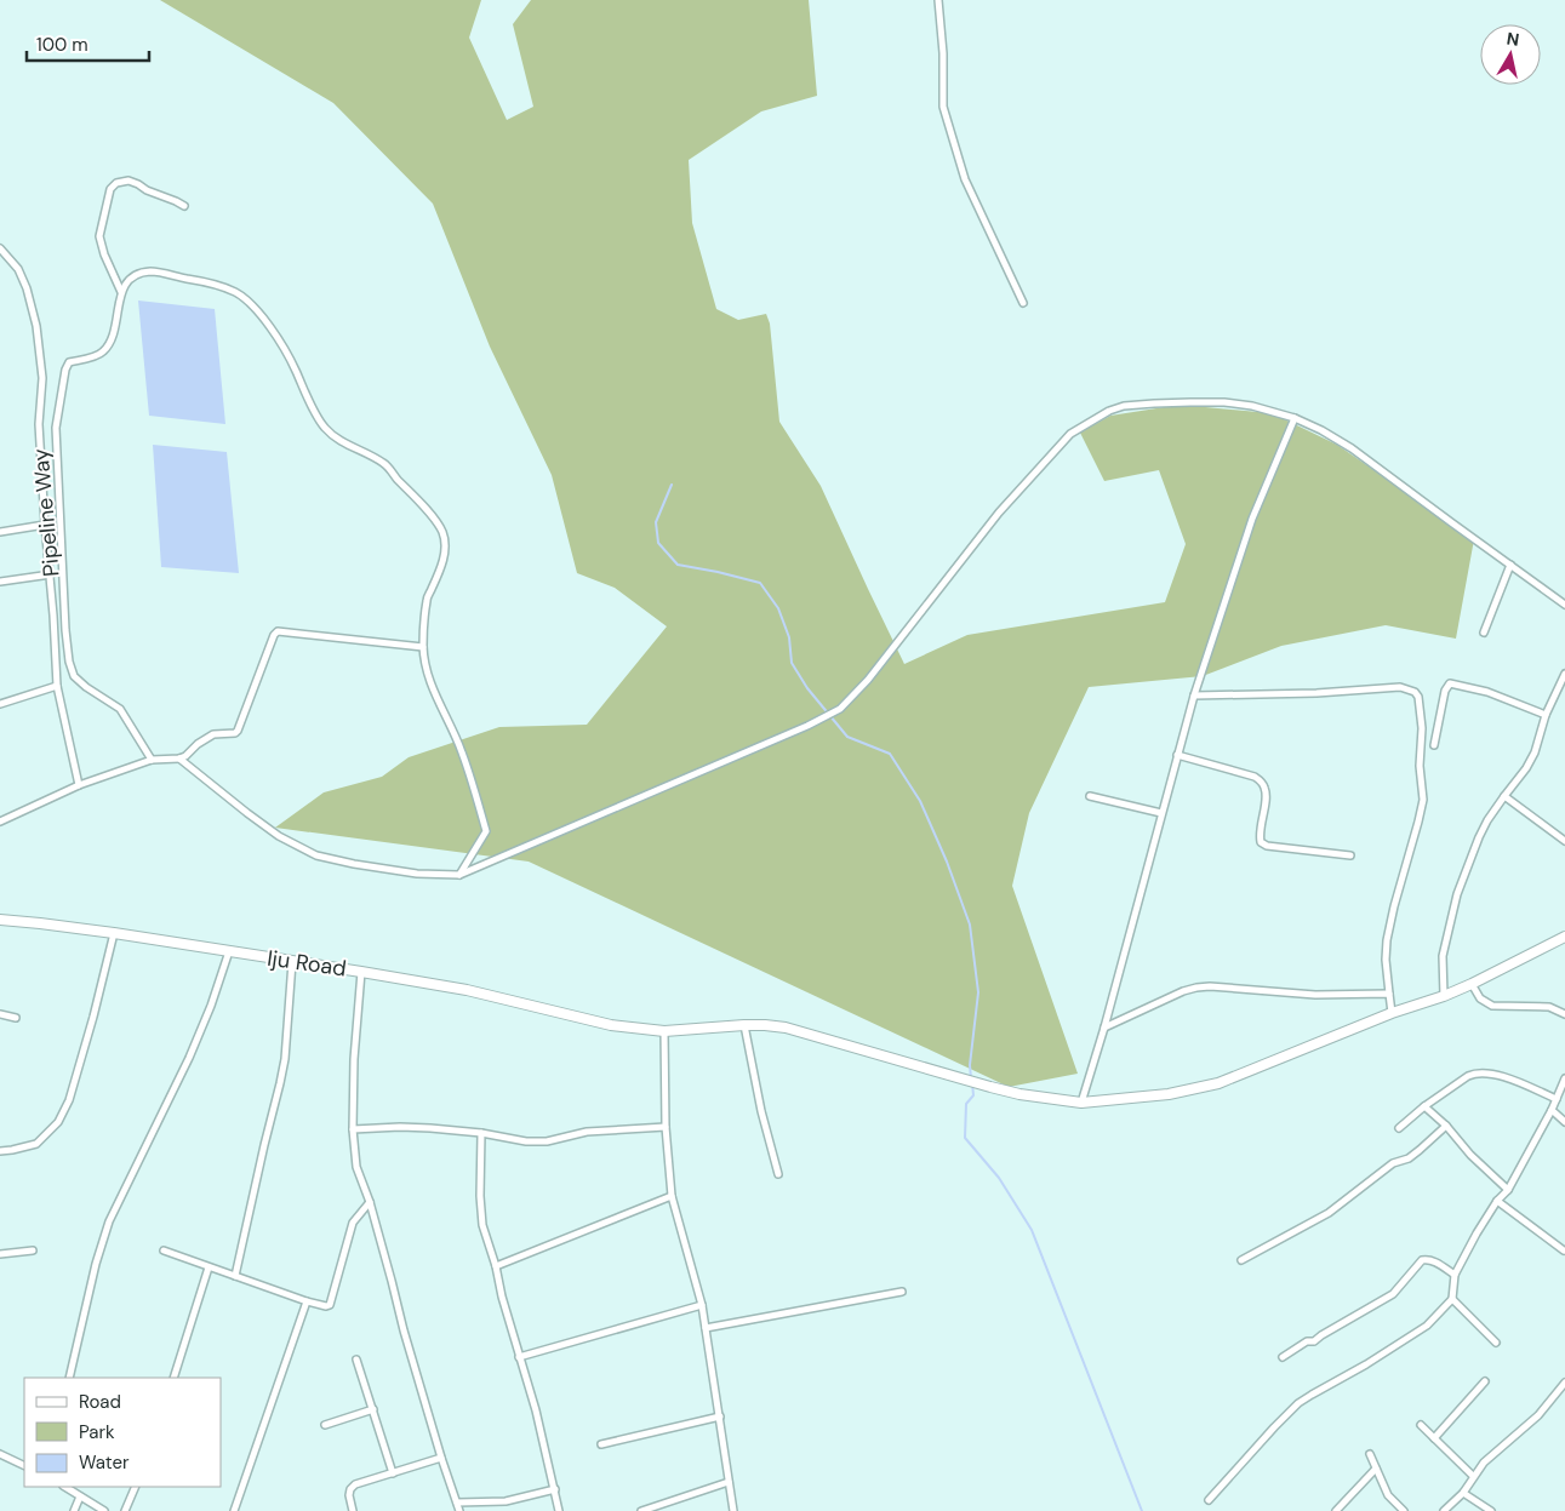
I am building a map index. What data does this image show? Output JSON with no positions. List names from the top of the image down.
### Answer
{
  "streets": {
    "main road": ["Iju Road"],
    "street": ["Pipeline Way"]
  },
  "legend": ["Road", "Park", "Water"],
  "scale_bar": "100 m",
  "north": "top"
}
